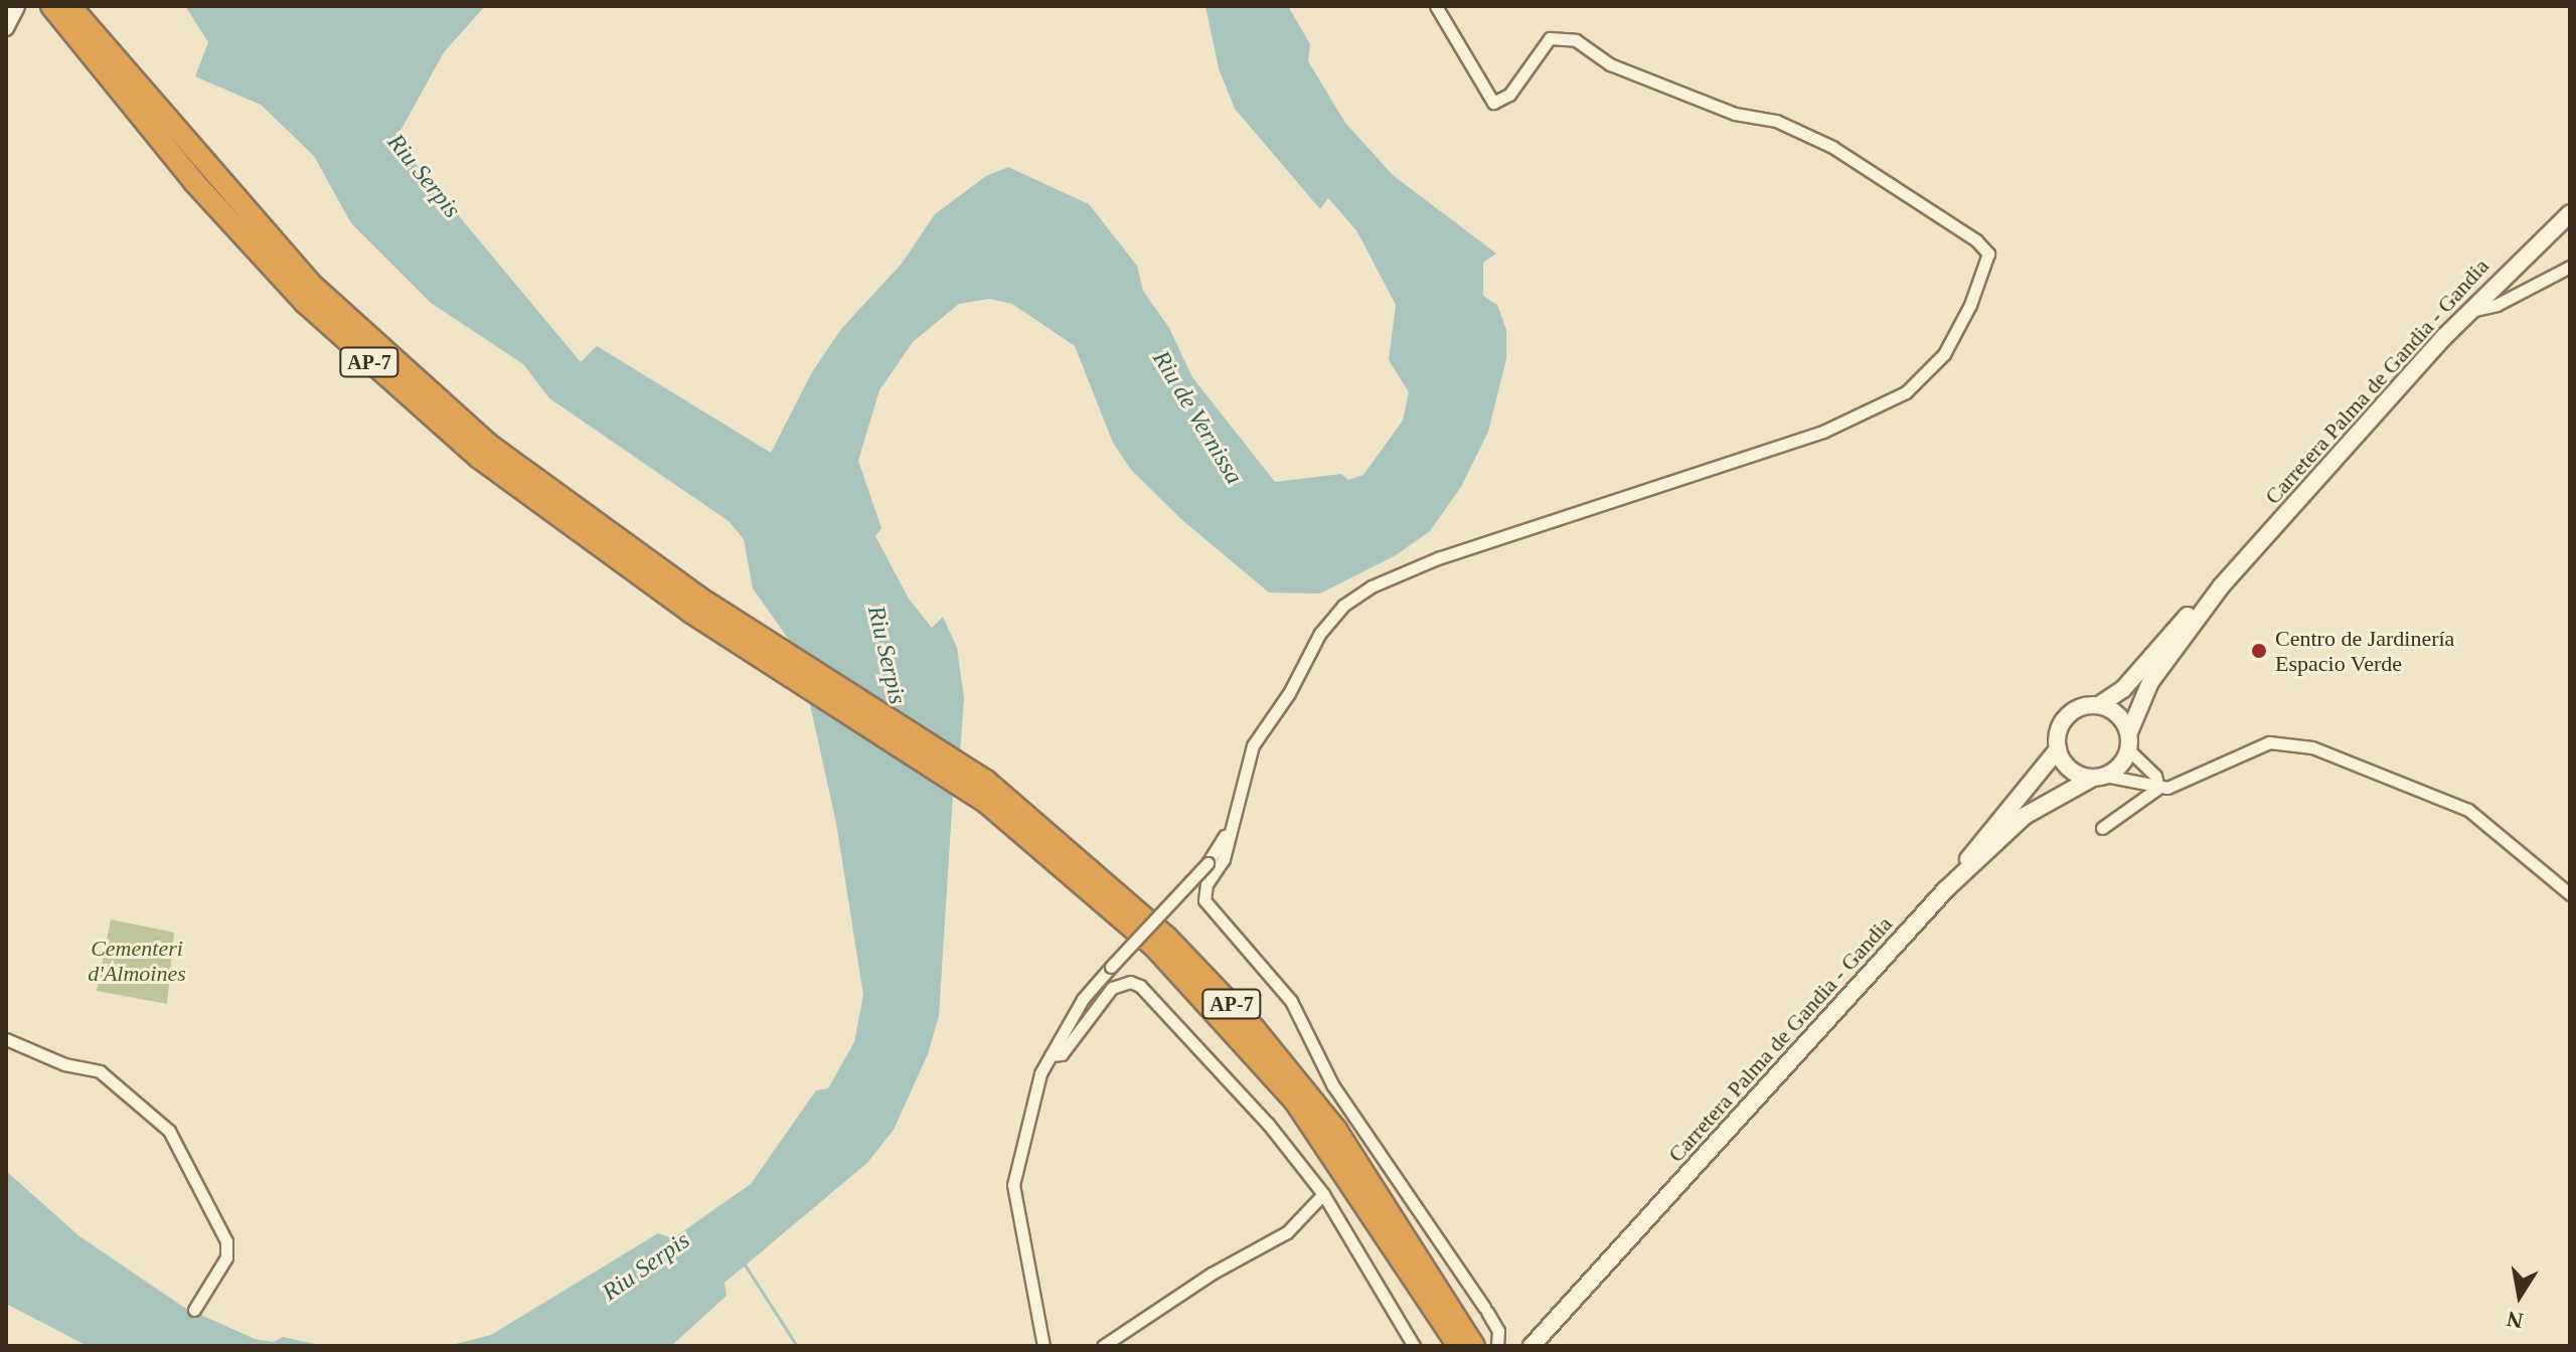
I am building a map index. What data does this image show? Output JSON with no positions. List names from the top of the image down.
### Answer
{
  "streets": {
    "highway": ["AP-7"],
    "main road": ["Carretera Palma de Gandia - Gandia"]
  },
  "water": ["Riu Serpis", "Riu de Vernissa"],
  "parks": ["Cementeri d'Almoines"],
  "places": ["Centro de Jardinería Espacio Verde"],
  "north": "bottom"
}
